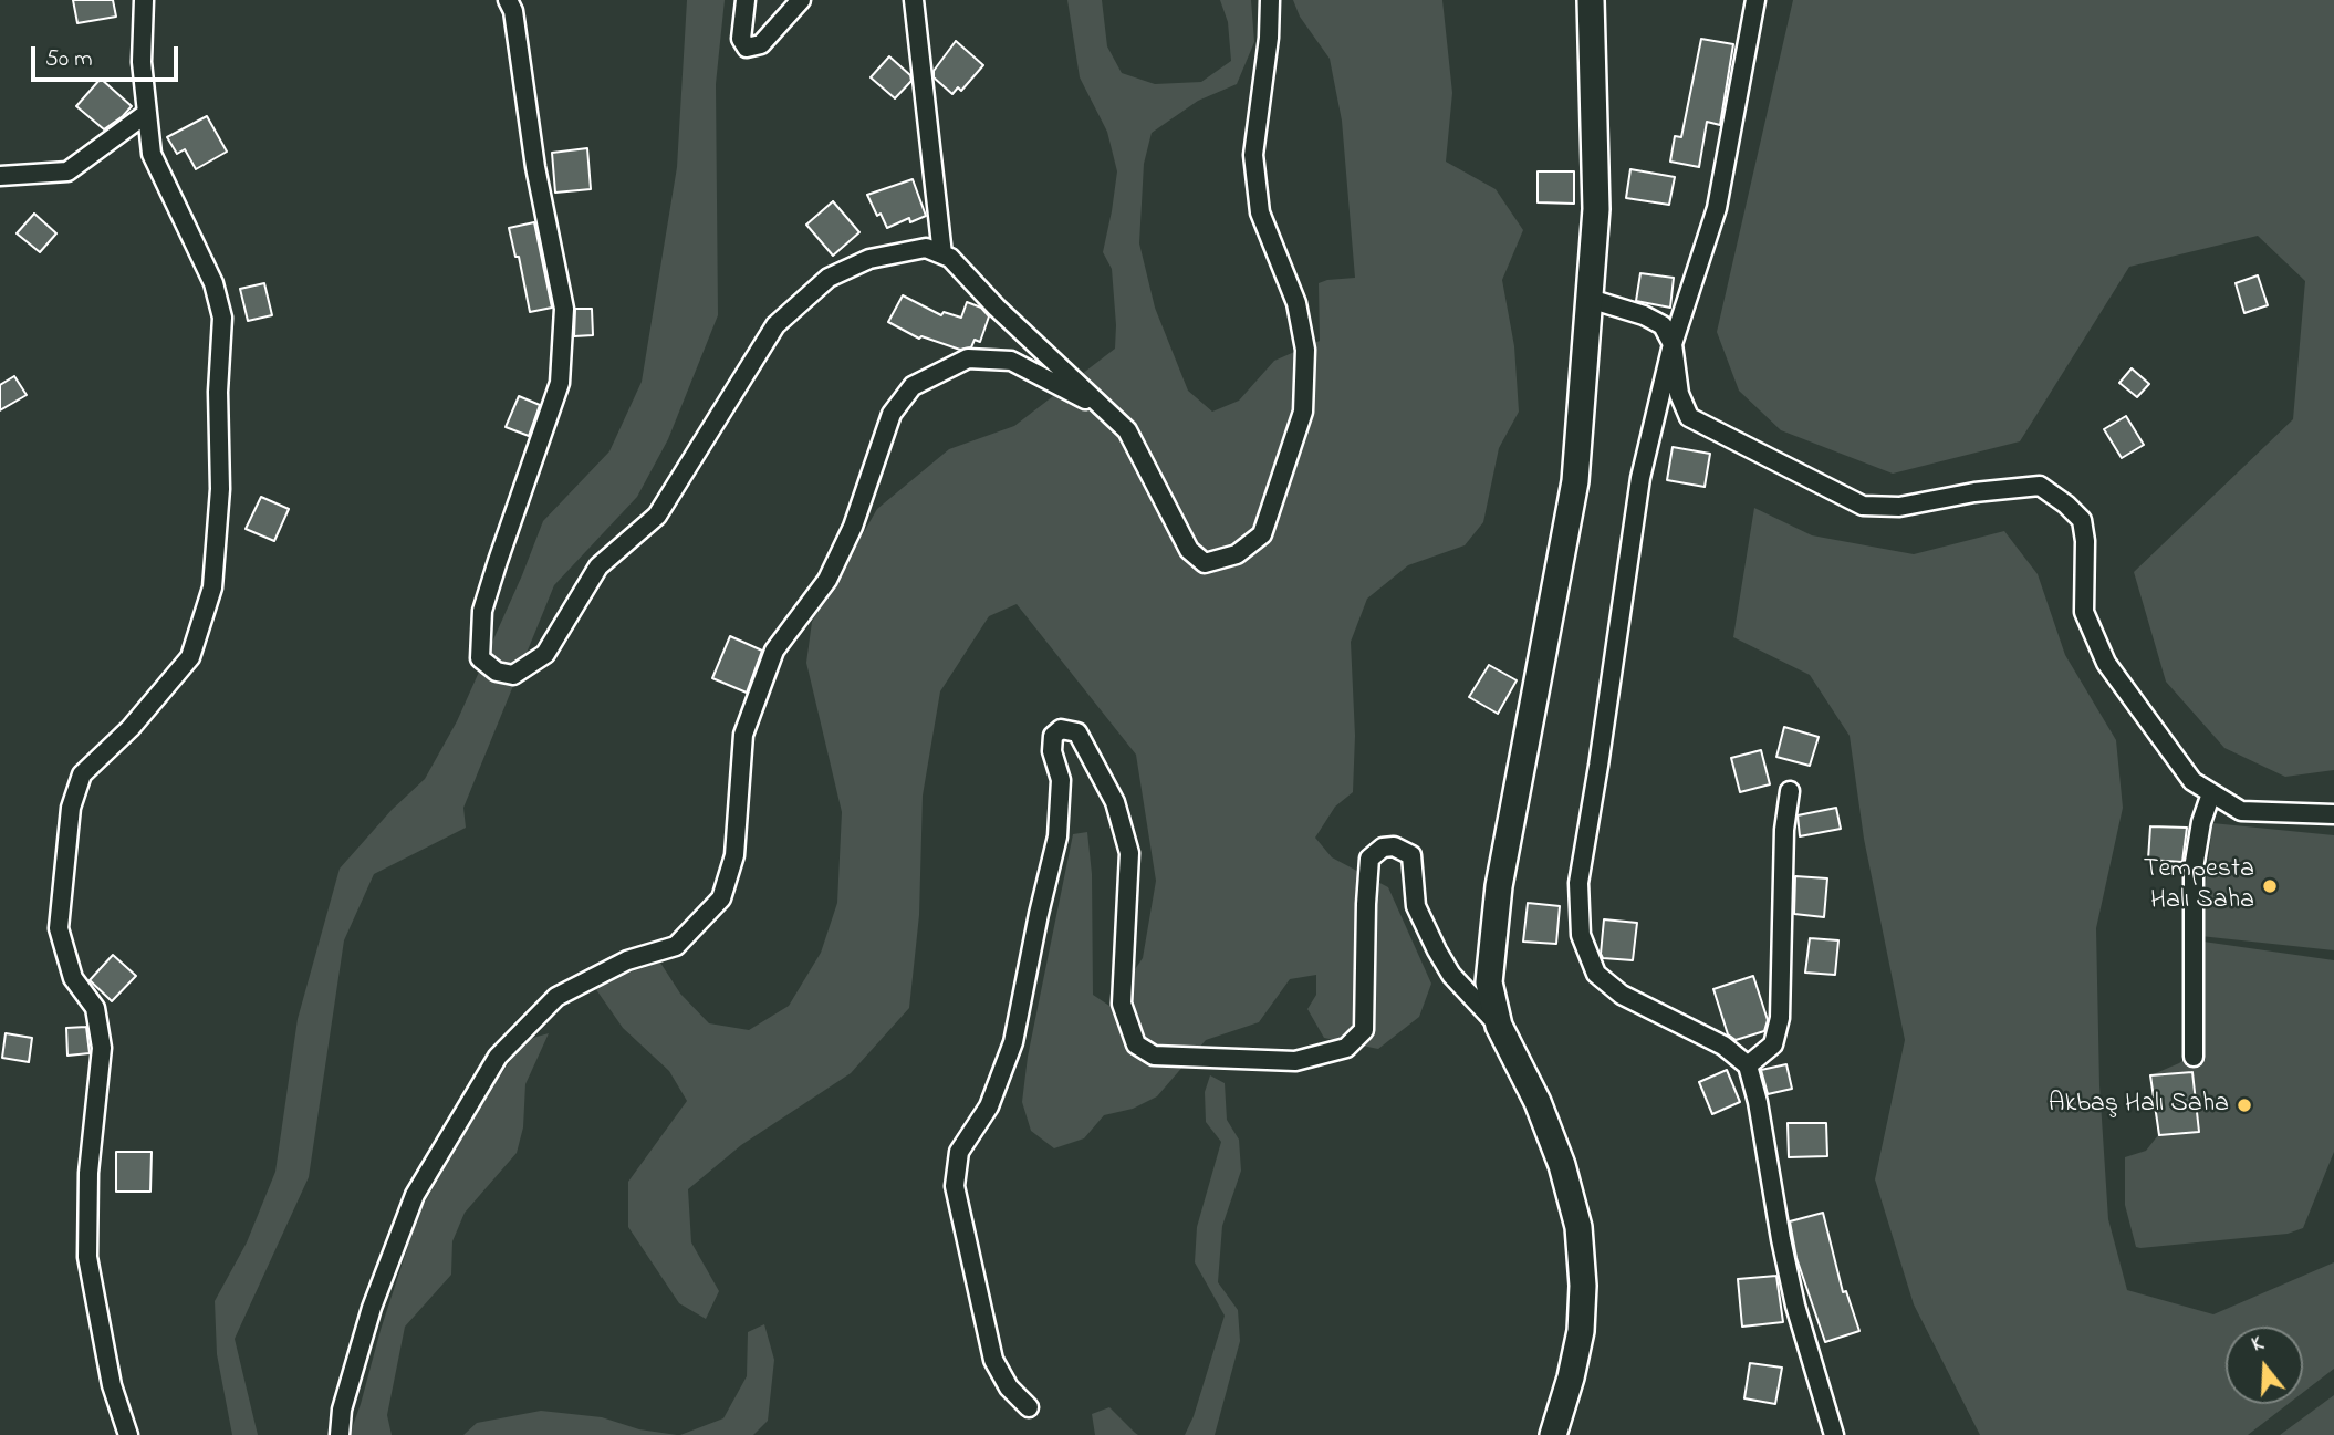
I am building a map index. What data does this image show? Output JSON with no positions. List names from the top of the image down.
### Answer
{
  "places": ["Tempesta Halı Saha", "Akbaş Halı Saha"],
  "scale_bar": "50 m",
  "north": "top"
}
